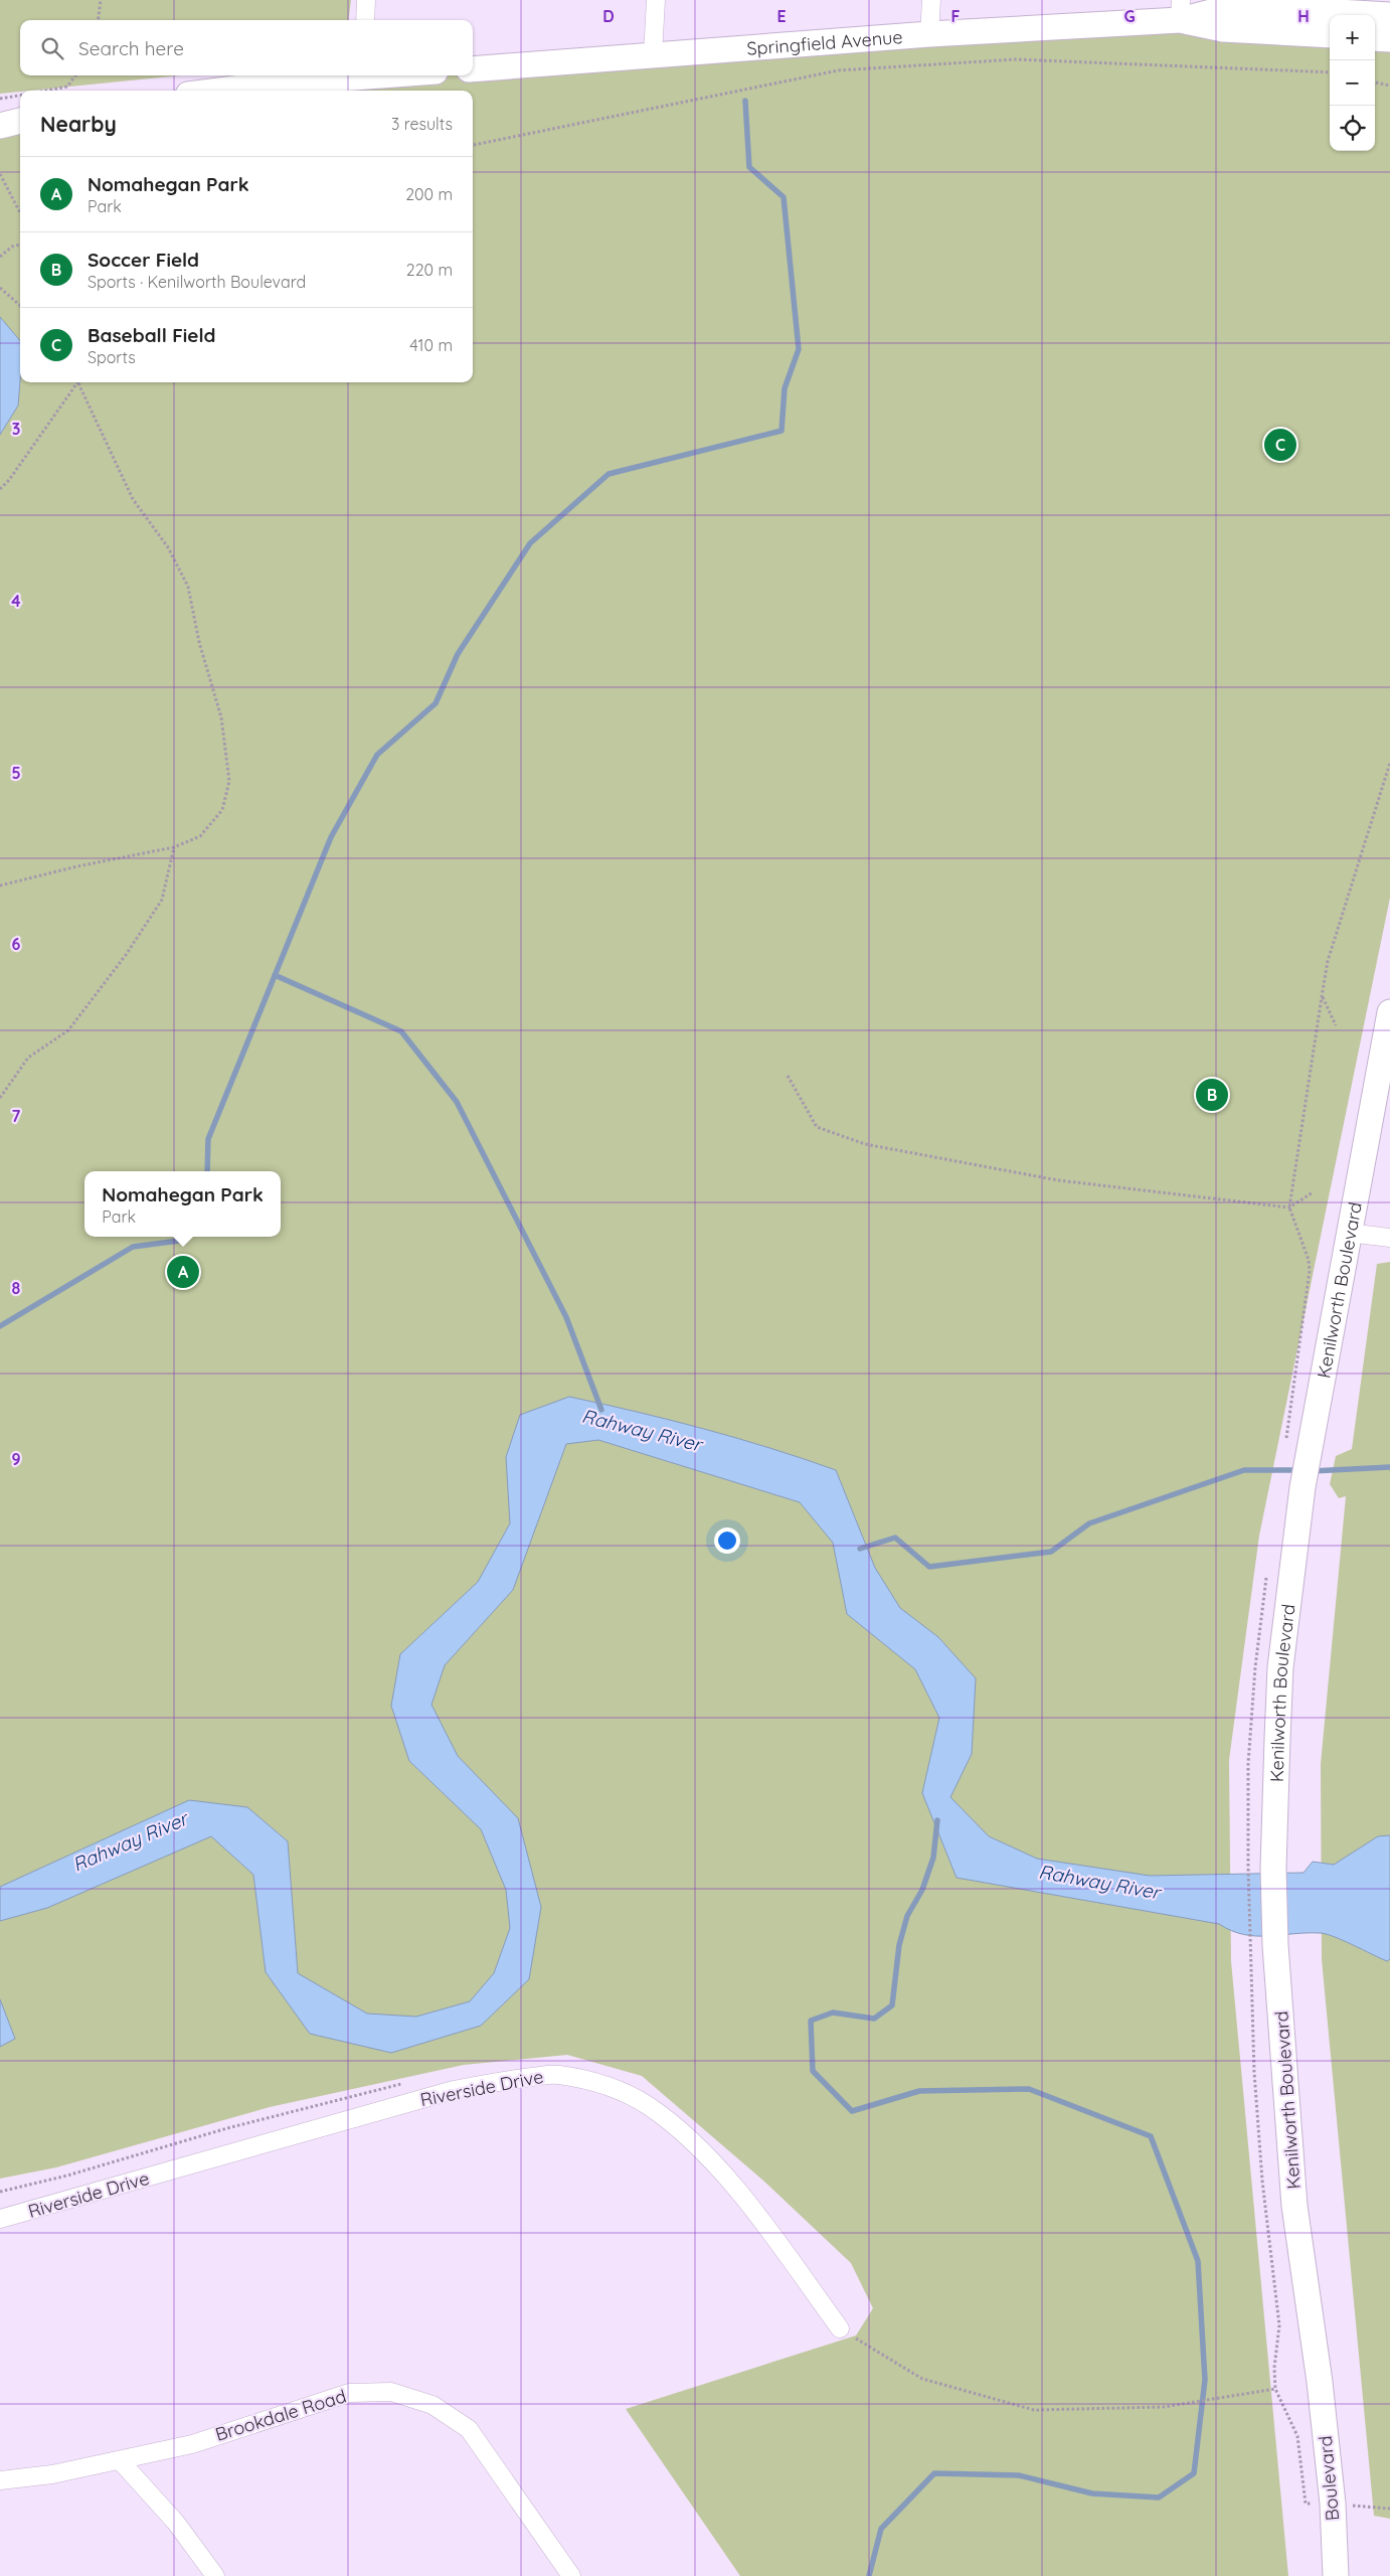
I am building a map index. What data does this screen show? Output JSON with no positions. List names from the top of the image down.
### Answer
{
  "streets": {
    "main road": ["Springfield Avenue", "Kenilworth Boulevard", "Boulevard"],
    "street": ["Riverside Drive", "Brookdale Road"]
  },
  "crossings": [
    ["Kenilworth Boulevard", "Boulevard"]
  ],
  "water": ["Rahway River"],
  "page": {
    "map_buttons": ["+", "−"],
    "search": "Search here",
    "heading": ["Nearby", "3 results"],
    "list": [
      {
        "mark": "A",
        "name": "Nomahegan Park",
        "note": "Park",
        "value": "200 m"
      },
      {
        "mark": "B",
        "name": "Soccer Field",
        "note": "Sports · Kenilworth Boulevard",
        "value": "220 m"
      },
      {
        "mark": "C",
        "name": "Baseball Field",
        "note": "Sports",
        "value": "410 m"
      }
    ],
    "pins": ["C", "B", "A"],
    "popup": ["Nomahegan Park", "Park"]
  },
  "grid": {
    "columns": [
      "D",
      "E",
      "F",
      "G",
      "H"
    ],
    "rows": [
      "3",
      "4",
      "5",
      "6",
      "7",
      "8",
      "9"
    ]
  }
}
